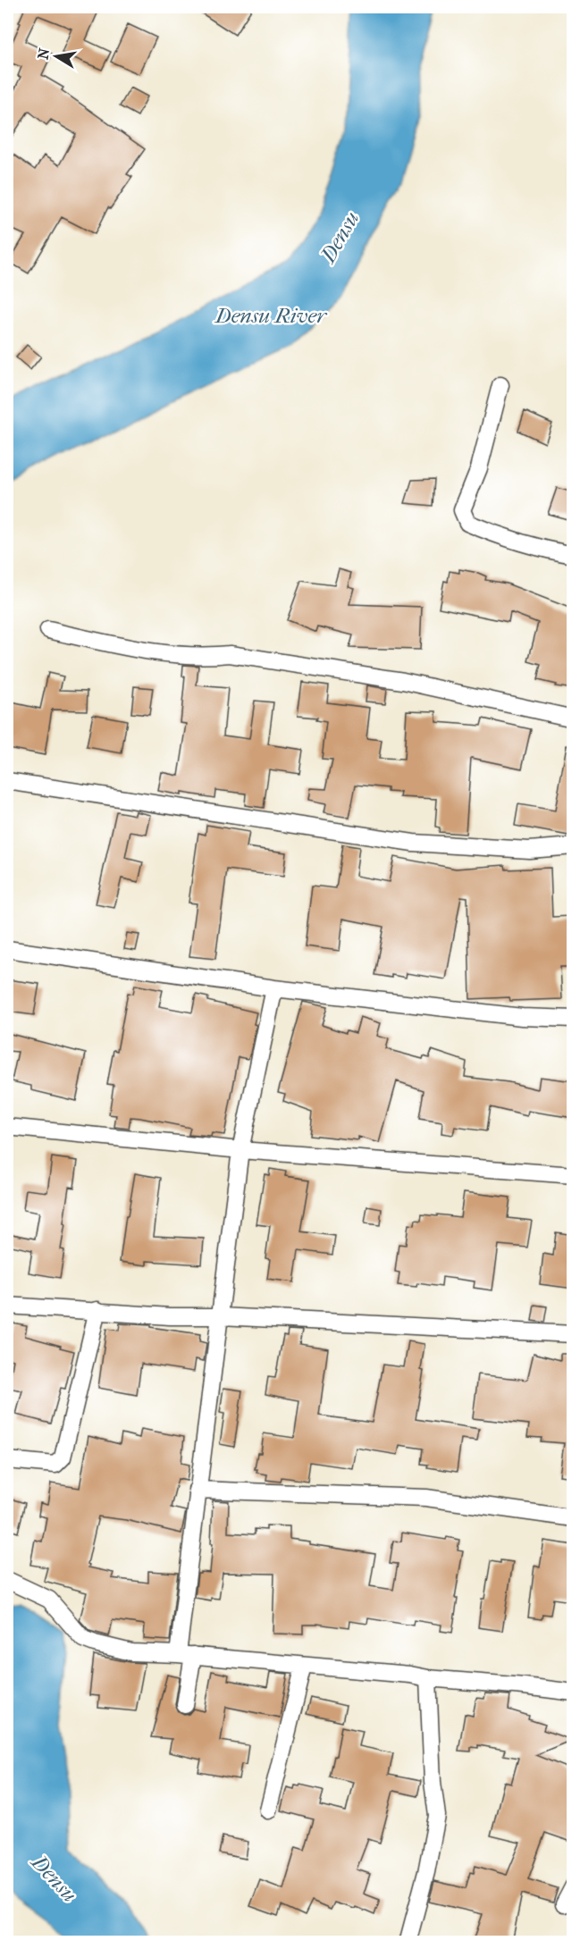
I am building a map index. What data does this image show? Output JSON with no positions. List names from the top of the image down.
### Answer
{
  "water": ["Densu", "Densu River"],
  "north": "left"
}
